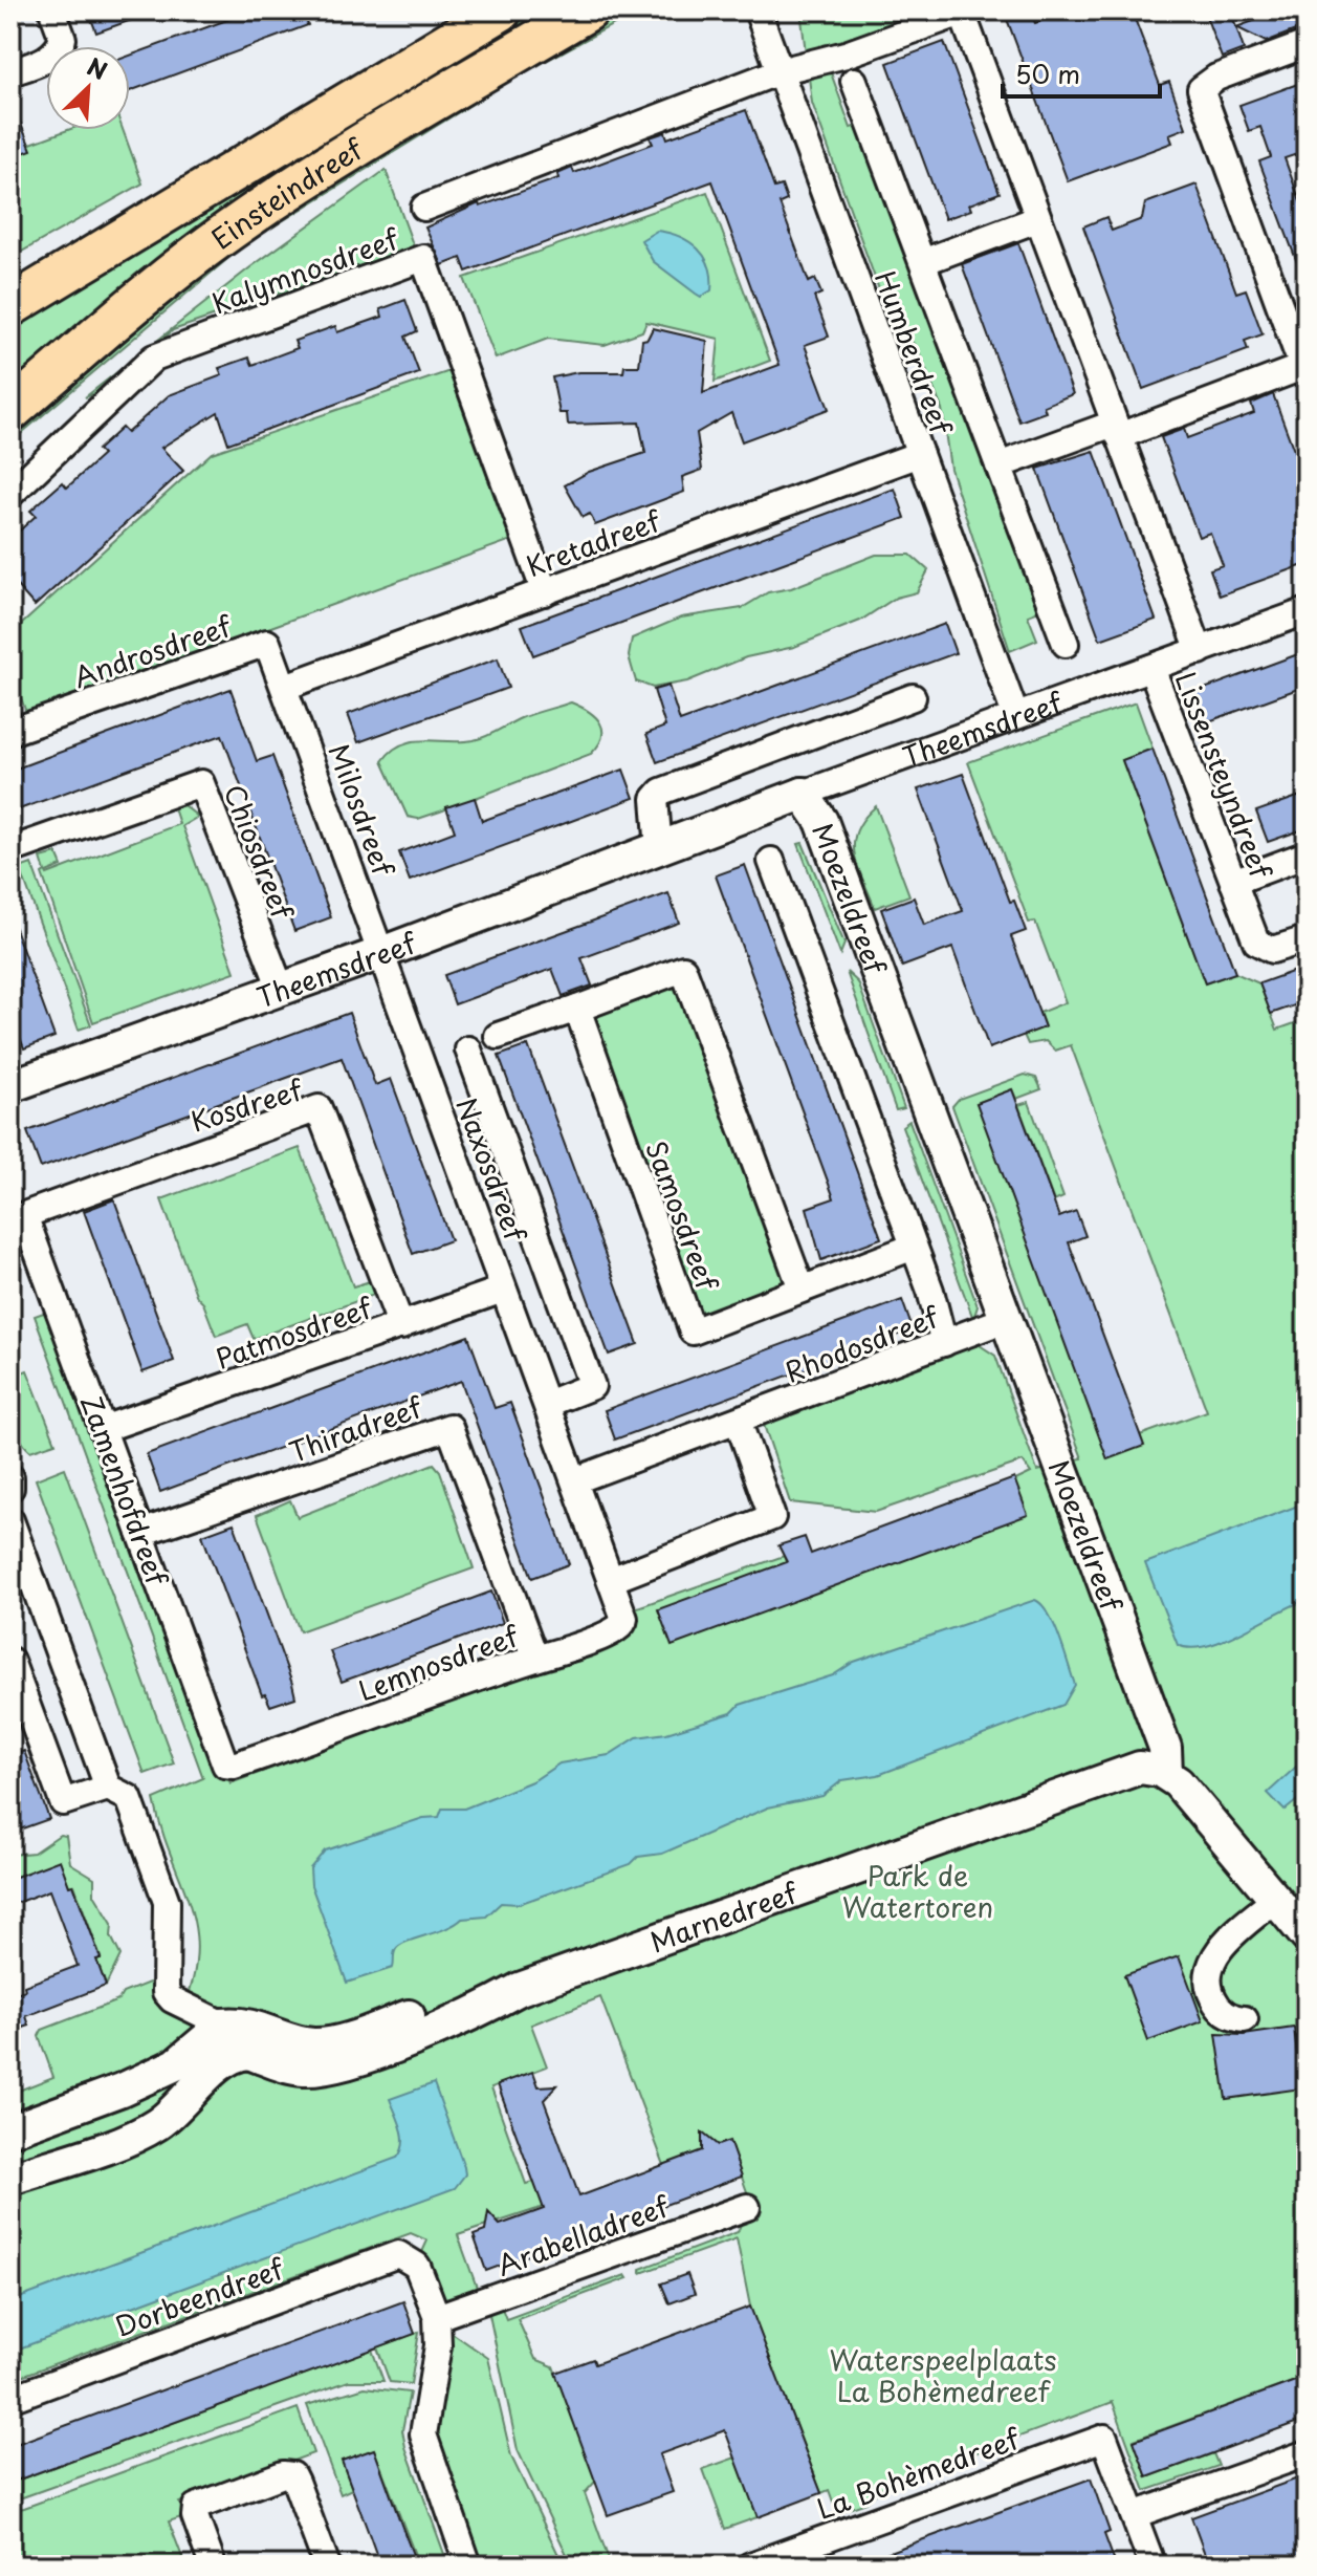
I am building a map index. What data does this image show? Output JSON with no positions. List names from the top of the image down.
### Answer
{
  "streets": {
    "main road": ["Einsteindreef"],
    "street": [
      "Kalymnosdreef",
      "Humberdreef",
      "Kretadreef",
      "Androsdreef",
      "Theemsdreef",
      "Lissensteyndreef",
      "Milosdreef",
      "Chiosdreef",
      "Moezeldreef",
      "Kosdreef",
      "Naxosdreef",
      "Samosdreef",
      "Patmosdreef",
      "Rhodosdreef",
      "Thiradreef",
      "Zamenhofdreef",
      "Lemnosdreef",
      "Marnedreef",
      "Arabelladreef",
      "Dorbeendreef",
      "La Bohèmedreef"
    ]
  },
  "crossings": [
    ["Kalymnosdreef", "Kretadreef"],
    ["Humberdreef", "Kretadreef"],
    ["Humberdreef", "Theemsdreef"],
    ["Kretadreef", "Androsdreef"],
    ["Kretadreef", "Milosdreef"],
    ["Androsdreef", "Milosdreef"],
    ["Theemsdreef", "Lissensteyndreef"],
    ["Theemsdreef", "Milosdreef"],
    ["Theemsdreef", "Chiosdreef"],
    ["Theemsdreef", "Moezeldreef"],
    ["Theemsdreef", "Naxosdreef"],
    ["Milosdreef", "Naxosdreef"],
    ["Moezeldreef", "Rhodosdreef"],
    ["Moezeldreef", "Marnedreef"],
    ["Kosdreef", "Patmosdreef"],
    ["Kosdreef", "Zamenhofdreef"],
    ["Naxosdreef", "Patmosdreef"],
    ["Naxosdreef", "Rhodosdreef"],
    ["Naxosdreef", "Lemnosdreef"],
    ["Patmosdreef", "Zamenhofdreef"],
    ["Thiradreef", "Zamenhofdreef"],
    ["Thiradreef", "Lemnosdreef"],
    ["Zamenhofdreef", "Lemnosdreef"],
    ["Arabelladreef", "Dorbeendreef"]
  ],
  "parks": ["Park de Watertoren", "Waterspeelplaats La Bohèmedreef"],
  "scale_bar": "50 m",
  "north": "top right"
}
